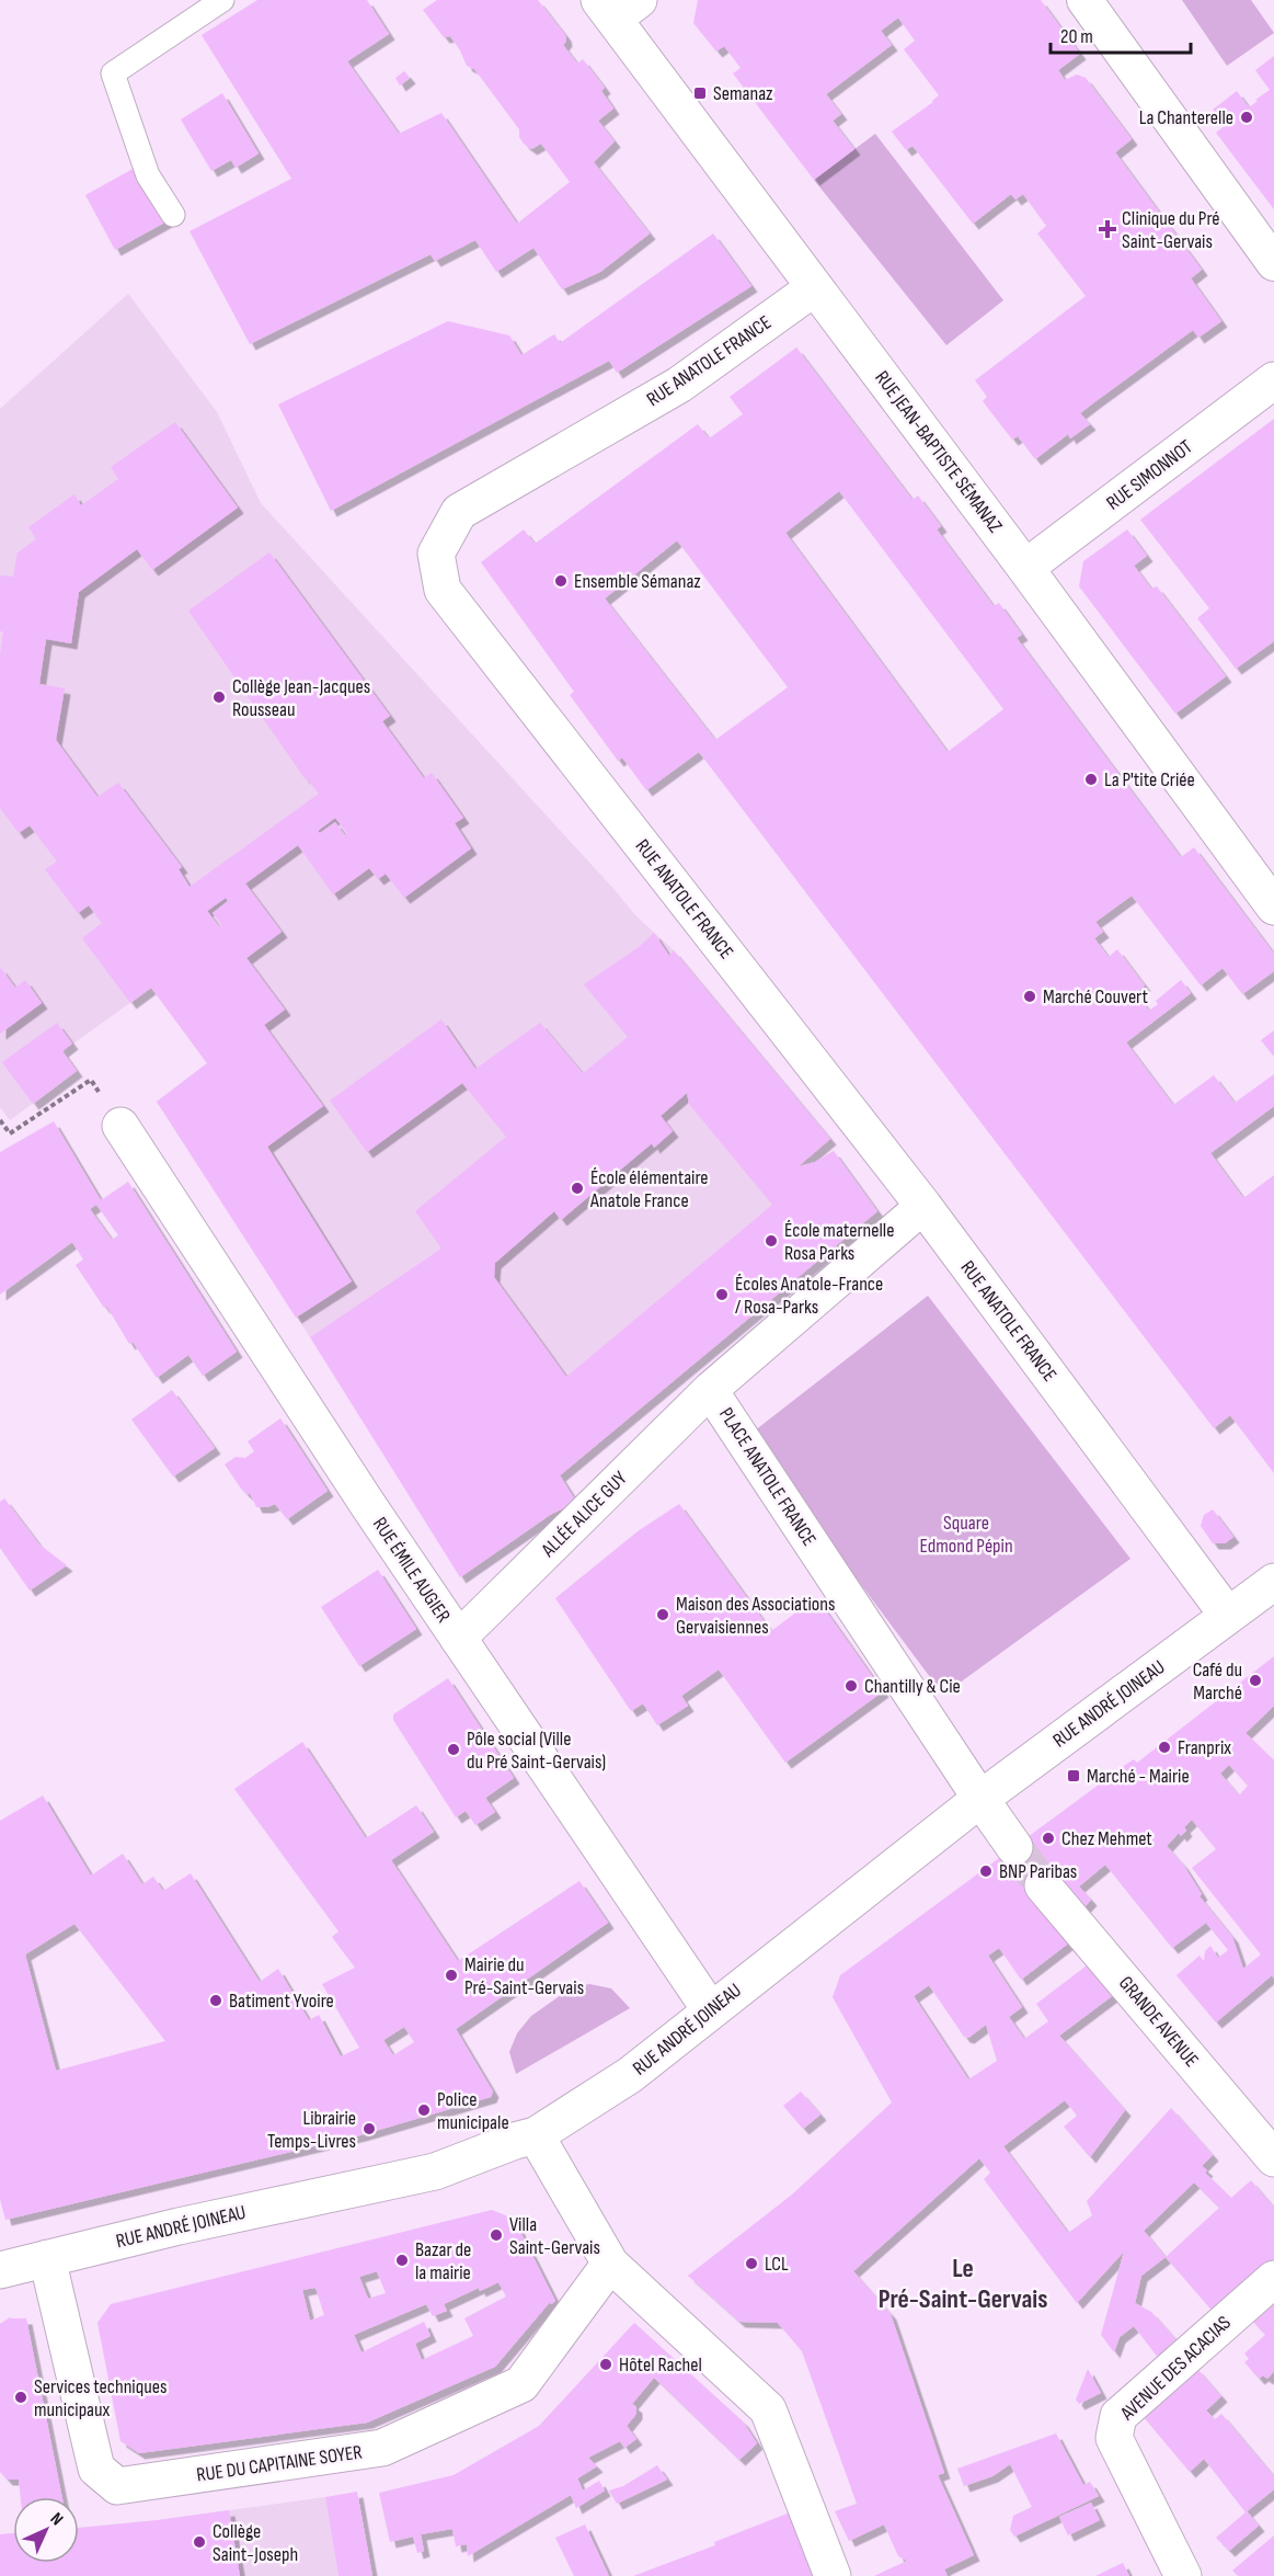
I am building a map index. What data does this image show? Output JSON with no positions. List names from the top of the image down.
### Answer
{
  "streets": {
    "street": [
      "RUE ANATOLE FRANCE",
      "RUE JEAN-BAPTISTE SÉMANAZ",
      "RUE SIMONNOT",
      "PLACE ANATOLE FRANCE",
      "ALLÉE ALICE GUY",
      "RUE ÉMILE AUGIER",
      "RUE ANDRÉ JOINEAU",
      "GRANDE AVENUE",
      "AVENUE DES ACACIAS",
      "RUE DU CAPITAINE SOYER"
    ]
  },
  "crossings": [
    ["RUE ANATOLE FRANCE", "RUE JEAN-BAPTISTE SÉMANAZ"],
    ["RUE ANATOLE FRANCE", "PLACE ANATOLE FRANCE"],
    ["RUE ANATOLE FRANCE", "RUE ANDRÉ JOINEAU"],
    ["RUE JEAN-BAPTISTE SÉMANAZ", "RUE SIMONNOT"],
    ["PLACE ANATOLE FRANCE", "ALLÉE ALICE GUY"],
    ["PLACE ANATOLE FRANCE", "RUE ANDRÉ JOINEAU"],
    ["ALLÉE ALICE GUY", "RUE ÉMILE AUGIER"],
    ["RUE ÉMILE AUGIER", "RUE ANDRÉ JOINEAU"],
    ["RUE ANDRÉ JOINEAU", "RUE DU CAPITAINE SOYER"]
  ],
  "districts": ["Le Pré-Saint-Gervais"],
  "parks": ["Square Edmond Pépin"],
  "places": {
    "transit": ["Semanaz", "Marché - Mairie"],
    "other": [
      "La Chanterelle",
      "Ensemble Sémanaz",
      "Collège Jean-Jacques Rousseau",
      "La P'tite Criée",
      "Marché Couvert",
      "École élémentaire Anatole France",
      "École maternelle Rosa Parks",
      "Écoles Anatole-France / Rosa-Parks",
      "Maison des Associations Gervaisiennes",
      "Café du Marché",
      "Chantilly & Cie",
      "Franprix",
      "Pôle social (Ville du Pré Saint-Gervais)",
      "Chez Mehmet",
      "BNP Paribas",
      "Mairie du Pré-Saint-Gervais",
      "Batiment Yvoire",
      "Police municipale",
      "Librairie Temps-Livres",
      "Villa Saint-Gervais",
      "Bazar de la mairie",
      "LCL",
      "Hôtel Rachel",
      "Services techniques municipaux",
      "Collège Saint-Joseph"
    ],
    "health": ["Clinique du Pré Saint-Gervais"]
  },
  "scale_bar": "20 m",
  "north": "top right"
}
